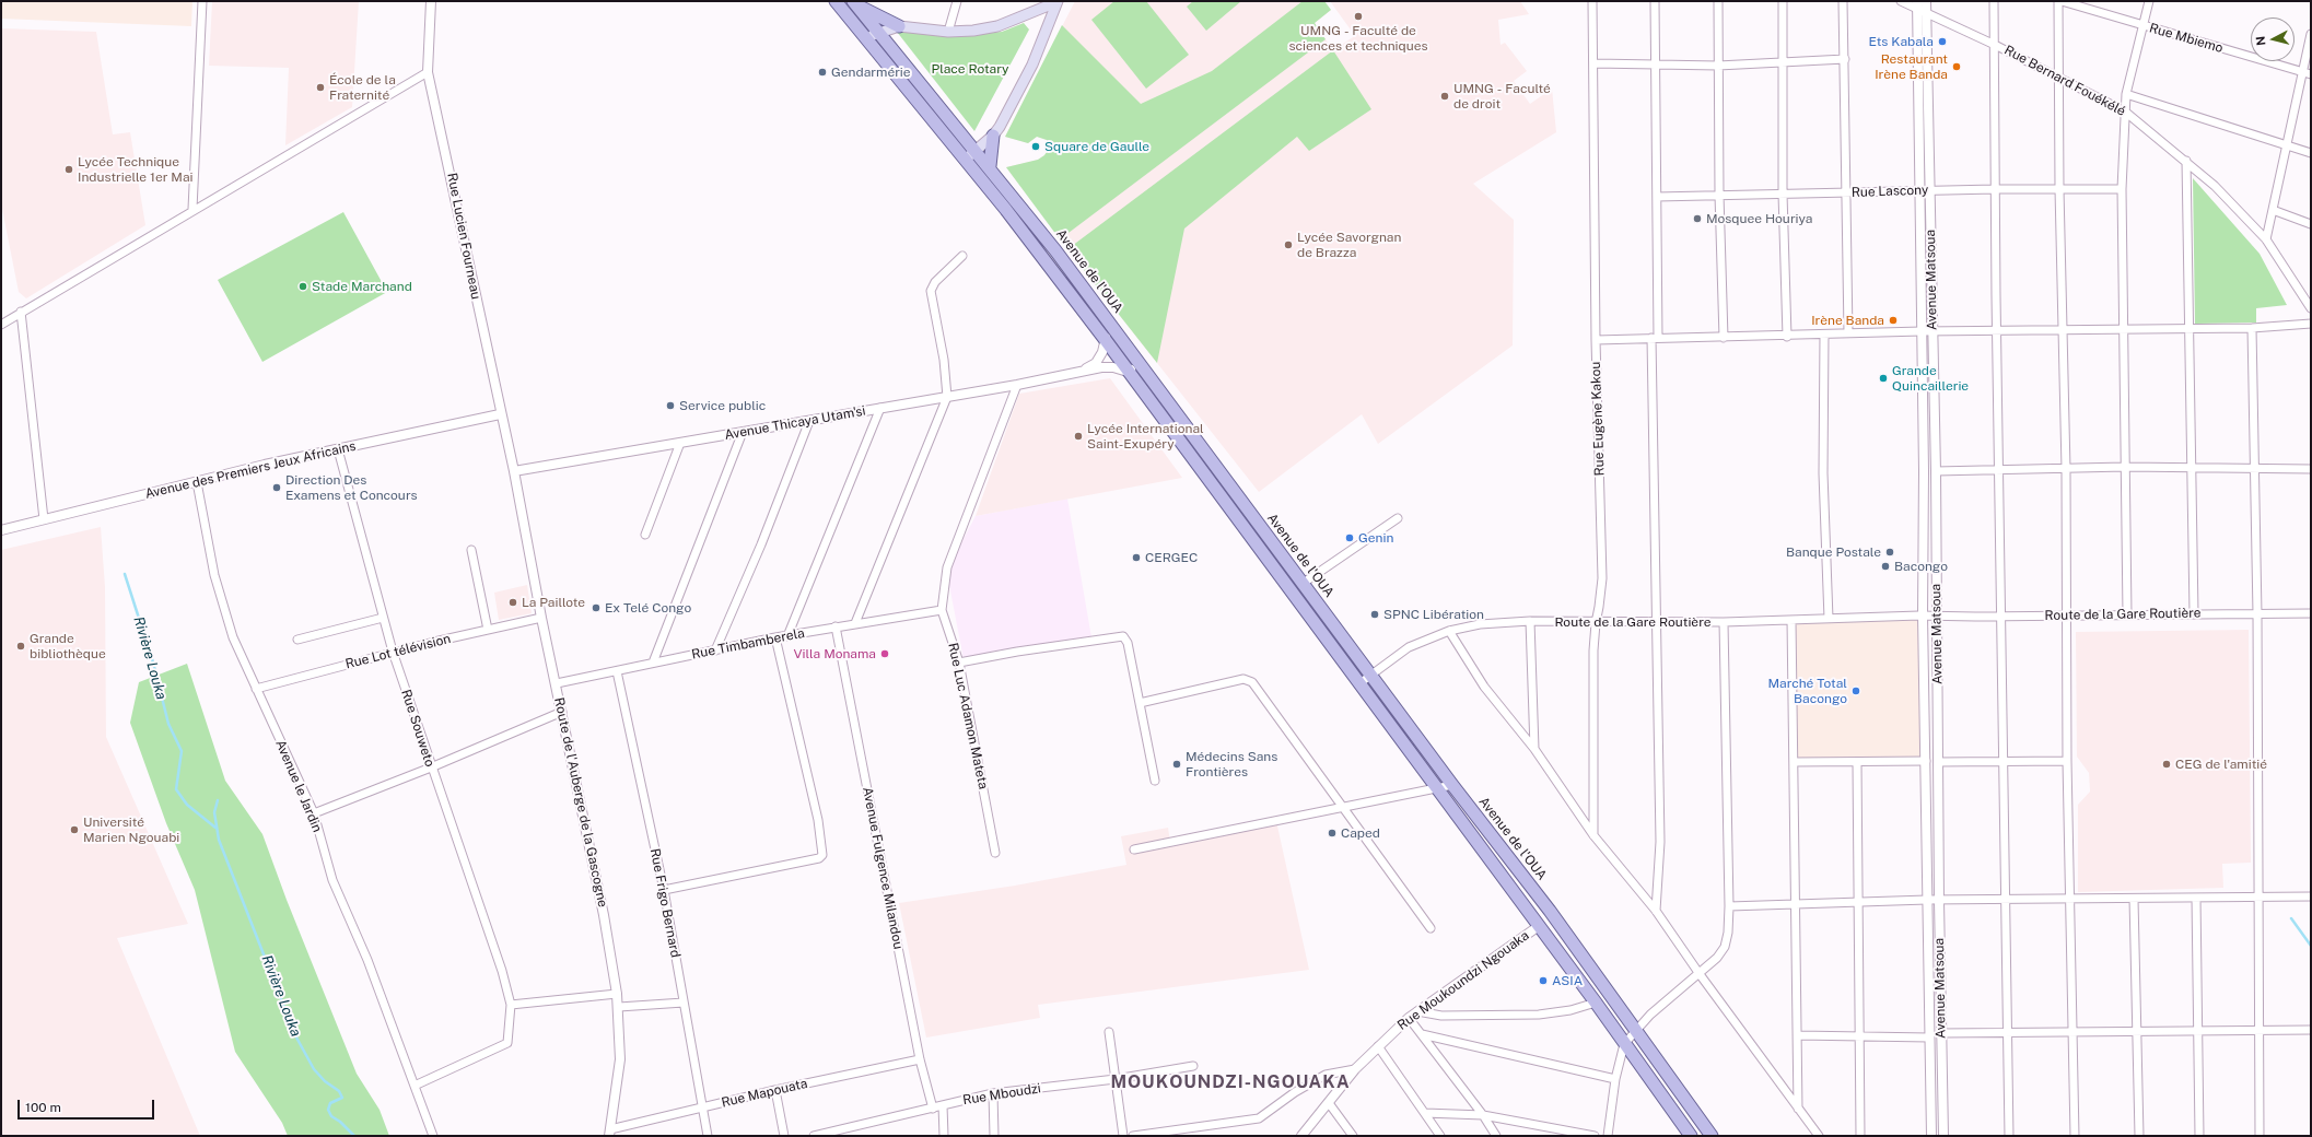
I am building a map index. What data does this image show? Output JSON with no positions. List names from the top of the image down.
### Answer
{
  "streets": {
    "main road": ["Avenue de l'OUA"],
    "street": [
      "Rue Mbiemo",
      "Rue Bernard Fouékélé",
      "Rue Lascony",
      "Rue Lucien Fourneau",
      "Avenue Matsoua",
      "Rue Eugène Kakou",
      "Avenue Thicaya Utam'si",
      "Avenue des Premiers Jeux Africains",
      "Route de la Gare Routière",
      "Rue Timbamberela",
      "Rue Lot télévision",
      "Rue Luc Adamon Mateta",
      "Rue Souweto",
      "Avenue le Jardin",
      "Route de l'Auberge de la Gascogne",
      "Avenue Fulgence Milandou",
      "Rue Frigo Bernard",
      "Rue Moukoundzi Ngouaka",
      "Rue Mapouata",
      "Rue Mboudzi"
    ]
  },
  "crossings": [
    ["Rue Bernard Fouékélé", "Avenue Matsoua"],
    ["Rue Lascony", "Avenue Matsoua"],
    ["Rue Lucien Fourneau", "Avenue Thicaya Utam'si"],
    ["Rue Lucien Fourneau", "Avenue des Premiers Jeux Africains"],
    ["Rue Lucien Fourneau", "Route de l'Auberge de la Gascogne"],
    ["Avenue de l'OUA", "Route de la Gare Routière"],
    ["Avenue Matsoua", "Route de la Gare Routière"],
    ["Rue Eugène Kakou", "Route de la Gare Routière"],
    ["Avenue Thicaya Utam'si", "Rue Luc Adamon Mateta"],
    ["Avenue Thicaya Utam'si", "Route de l'Auberge de la Gascogne"],
    ["Avenue des Premiers Jeux Africains", "Rue Souweto"],
    ["Avenue des Premiers Jeux Africains", "Avenue le Jardin"],
    ["Rue Timbamberela", "Rue Luc Adamon Mateta"],
    ["Rue Timbamberela", "Route de l'Auberge de la Gascogne"],
    ["Rue Timbamberela", "Avenue Fulgence Milandou"],
    ["Rue Timbamberela", "Rue Frigo Bernard"],
    ["Rue Lot télévision", "Rue Souweto"],
    ["Rue Lot télévision", "Avenue le Jardin"],
    ["Rue Lot télévision", "Route de l'Auberge de la Gascogne"],
    ["Rue Souweto", "Avenue le Jardin"],
    ["Route de l'Auberge de la Gascogne", "Rue Mapouata"],
    ["Avenue Fulgence Milandou", "Rue Mapouata"],
    ["Avenue Fulgence Milandou", "Rue Mboudzi"],
    ["Rue Frigo Bernard", "Rue Mapouata"]
  ],
  "districts": ["MOUKOUNDZI-NGOUAKA"],
  "water": ["Rivière Louka"],
  "parks": ["Place Rotary"],
  "places": [
    "UMNG - Faculté de sciences et techniques",
    "Ets Kabala",
    "Restaurant Irène Banda",
    "Gendarmérie",
    "École de la Fraternité",
    "UMNG - Faculté de droit",
    "Square de Gaulle",
    "Lycée Technique Industrielle 1er Mai",
    "Mosquee Houriya",
    "Lycée Savorgnan de Brazza",
    "Stade Marchand",
    "Irène Banda",
    "Grande Quincaillerie",
    "Service public",
    "Lycée International Saint-Exupéry",
    "Direction Des Examens et Concours",
    "Genin",
    "Banque Postale",
    "CERGEC",
    "Bacongo",
    "La Paillote",
    "Ex Telé Congo",
    "SPNC Libération",
    "Grande bibliothèque",
    "Villa Monama",
    "Marché Total Bacongo",
    "Médecins Sans Frontières",
    "CEG de l'amitié",
    "Université Marien Ngouabi",
    "Caped",
    "ASIA"
  ],
  "scale_bar": "100 m",
  "north": "left"
}
